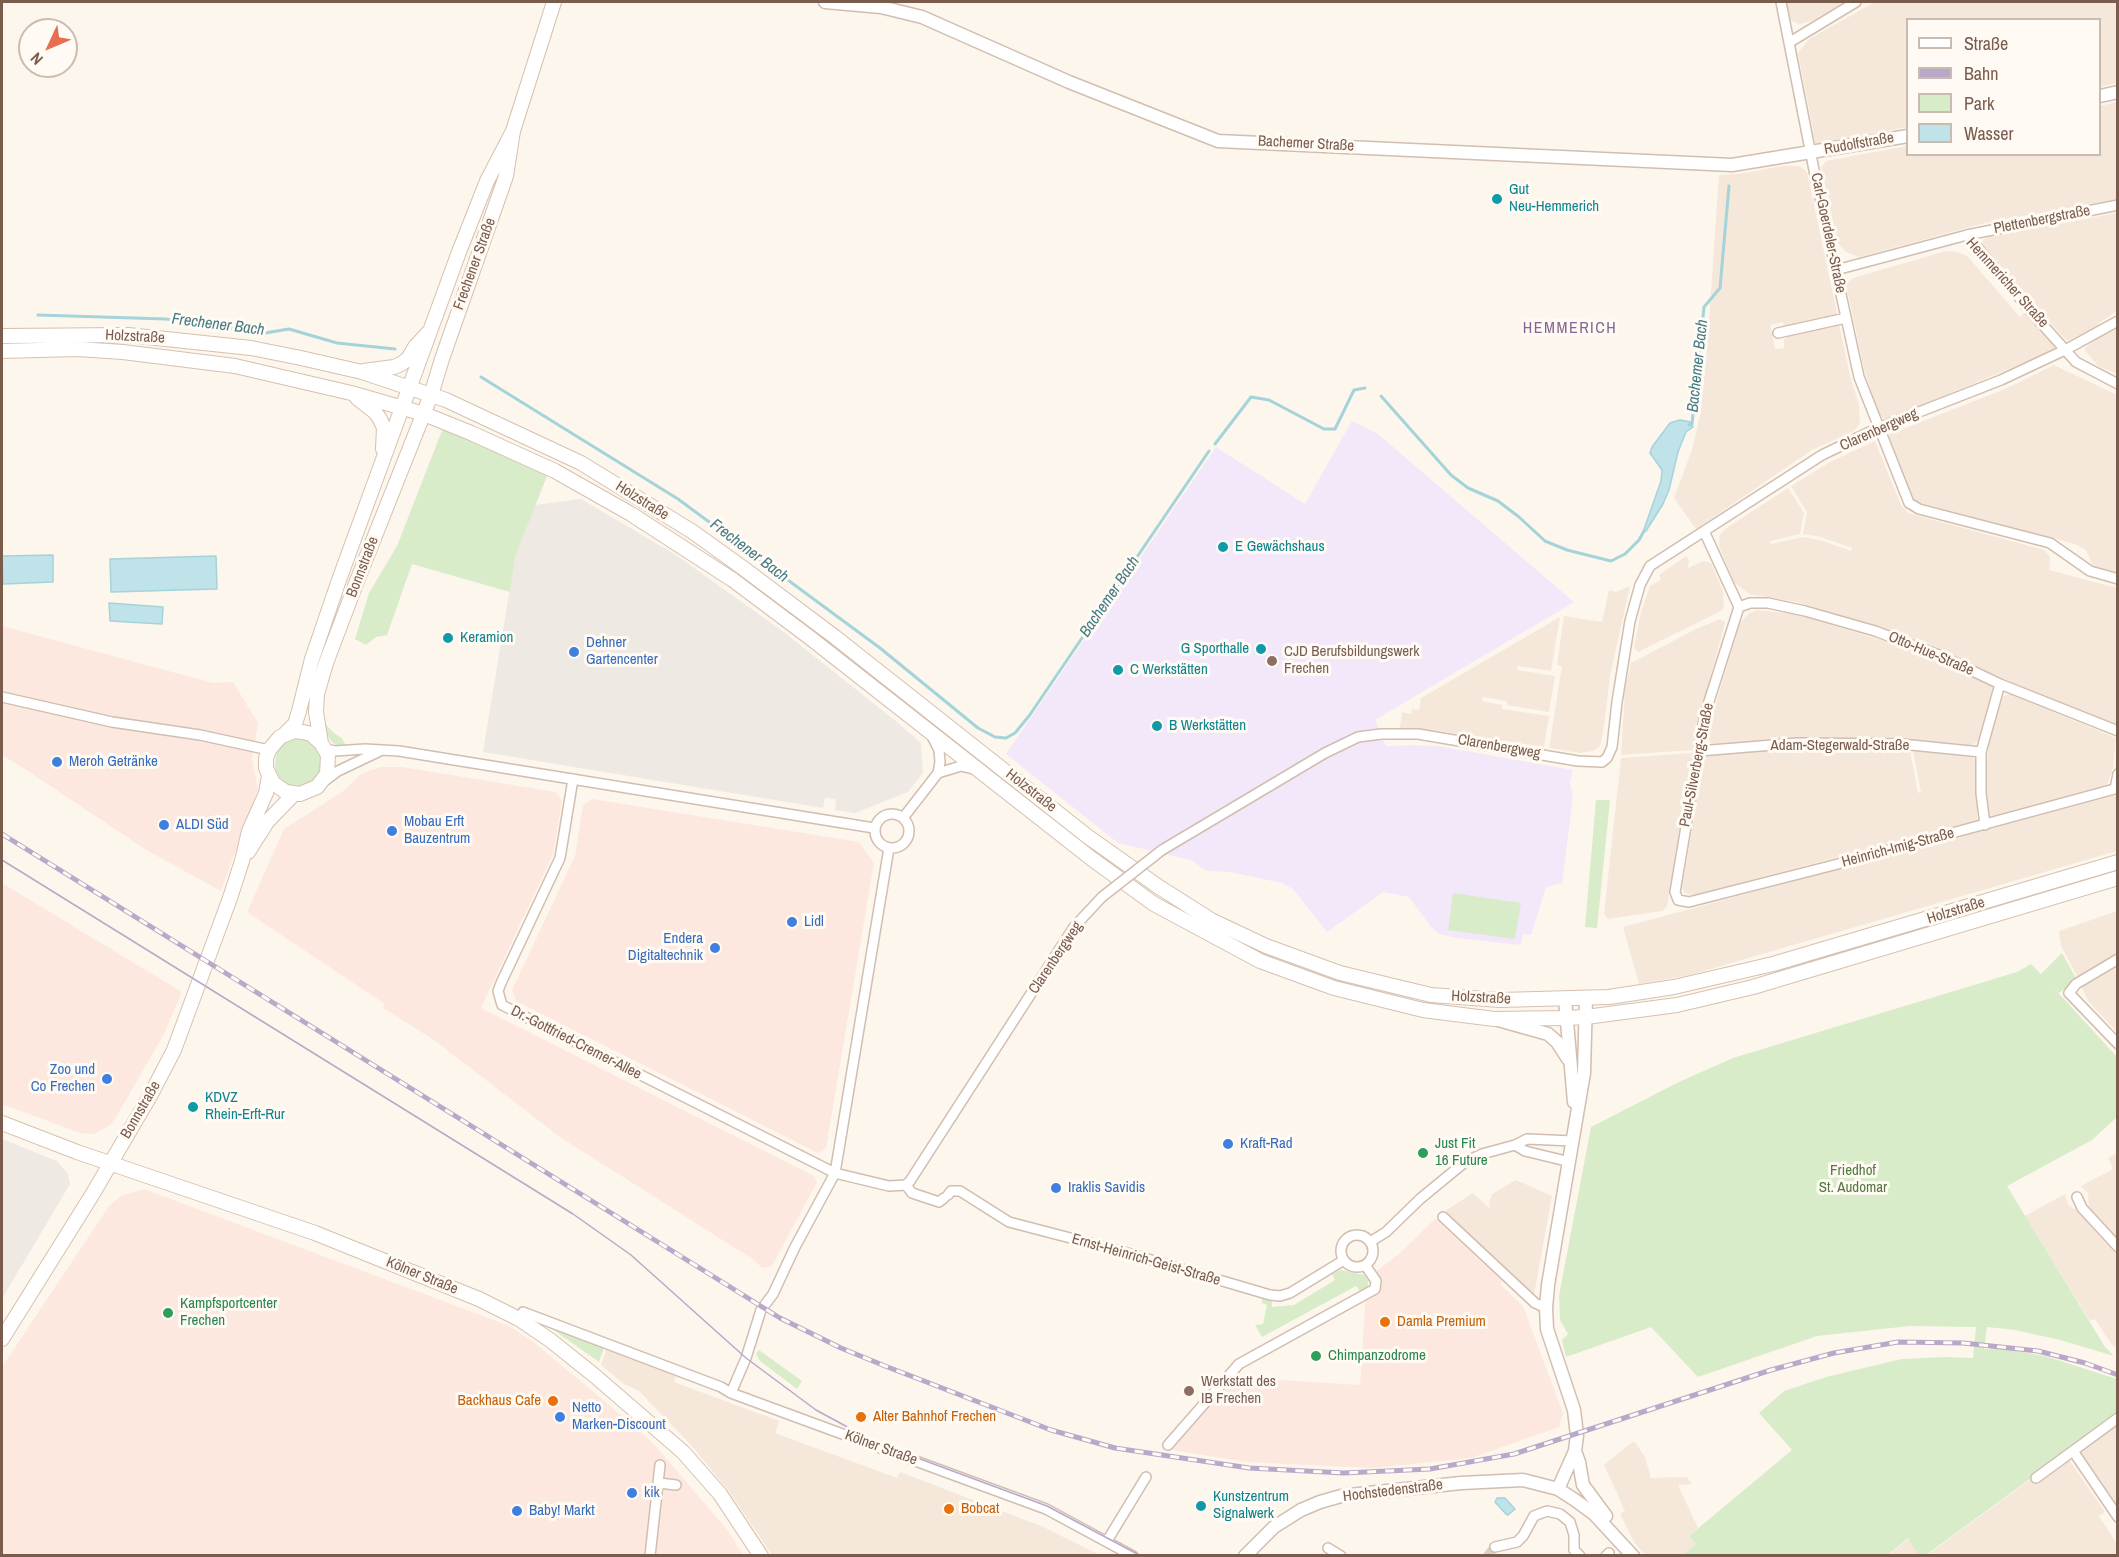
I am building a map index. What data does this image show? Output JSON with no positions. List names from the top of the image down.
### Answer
{
  "streets": {
    "main road": [
      "Frechener Straße",
      "Holzstraße",
      "Bonnstraße",
      "Kölner Straße"
    ],
    "street": [
      "Bachemer Straße",
      "Rudolfstraße",
      "Plettenbergstraße",
      "Carl-Goerdeler-Straße",
      "Hemmericher Straße",
      "Clarenbergweg",
      "Otto-Hue-Straße",
      "Adam-Stegerwald-Straße",
      "Paul-Silverberg-Straße",
      "Heinrich-Imig-Straße",
      "Dr.-Gottfried-Cremer-Allee",
      "Ernst-Heinrich-Geist-Straße",
      "Hochstedenstraße"
    ]
  },
  "crossings": [
    ["Bachemer Straße", "Rudolfstraße"],
    ["Bachemer Straße", "Carl-Goerdeler-Straße"],
    ["Rudolfstraße", "Carl-Goerdeler-Straße"],
    ["Plettenbergstraße", "Hemmericher Straße"],
    ["Carl-Goerdeler-Straße", "Hemmericher Straße"],
    ["Carl-Goerdeler-Straße", "Clarenbergweg"],
    ["Frechener Straße", "Holzstraße"],
    ["Frechener Straße", "Bonnstraße"],
    ["Hemmericher Straße", "Clarenbergweg"],
    ["Holzstraße", "Bonnstraße"],
    ["Clarenbergweg", "Dr.-Gottfried-Cremer-Allee"],
    ["Clarenbergweg", "Ernst-Heinrich-Geist-Straße"],
    ["Bonnstraße", "Kölner Straße"],
    ["Otto-Hue-Straße", "Paul-Silverberg-Straße"],
    ["Adam-Stegerwald-Straße", "Paul-Silverberg-Straße"],
    ["Paul-Silverberg-Straße", "Heinrich-Imig-Straße"],
    ["Dr.-Gottfried-Cremer-Allee", "Ernst-Heinrich-Geist-Straße"]
  ],
  "districts": ["HEMMERICH"],
  "water": ["Frechener Bach", "Bachemer Bach"],
  "parks": ["Friedhof St. Audomar"],
  "places": [
    "Gut Neu-Hemmerich",
    "E Gewächshaus",
    "Keramion",
    "G Sporthalle",
    "Dehner Gartencenter",
    "CJD Berufsbildungswerk Frechen",
    "C Werkstätten",
    "B Werkstätten",
    "Meroh Getränke",
    "ALDI Süd",
    "Mobau Erft Bauzentrum",
    "Lidl",
    "Endera Digitaltechnik",
    "Zoo und Co Frechen",
    "KDVZ Rhein-Erft-Rur",
    "Kraft-Rad",
    "Just Fit 16 Future",
    "Iraklis Savidis",
    "Kampfsportcenter Frechen",
    "Damla Premium",
    "Chimpanzodrome",
    "Werkstatt des IB Frechen",
    "Backhaus Cafe",
    "Netto Marken-Discount",
    "Alter Bahnhof Frechen",
    "kik",
    "Kunstzentrum Signalwerk",
    "Bobcat",
    "Baby! Markt"
  ],
  "legend": [
    "Straße",
    "Bahn",
    "Park",
    "Wasser"
  ],
  "north": "bottom left"
}
